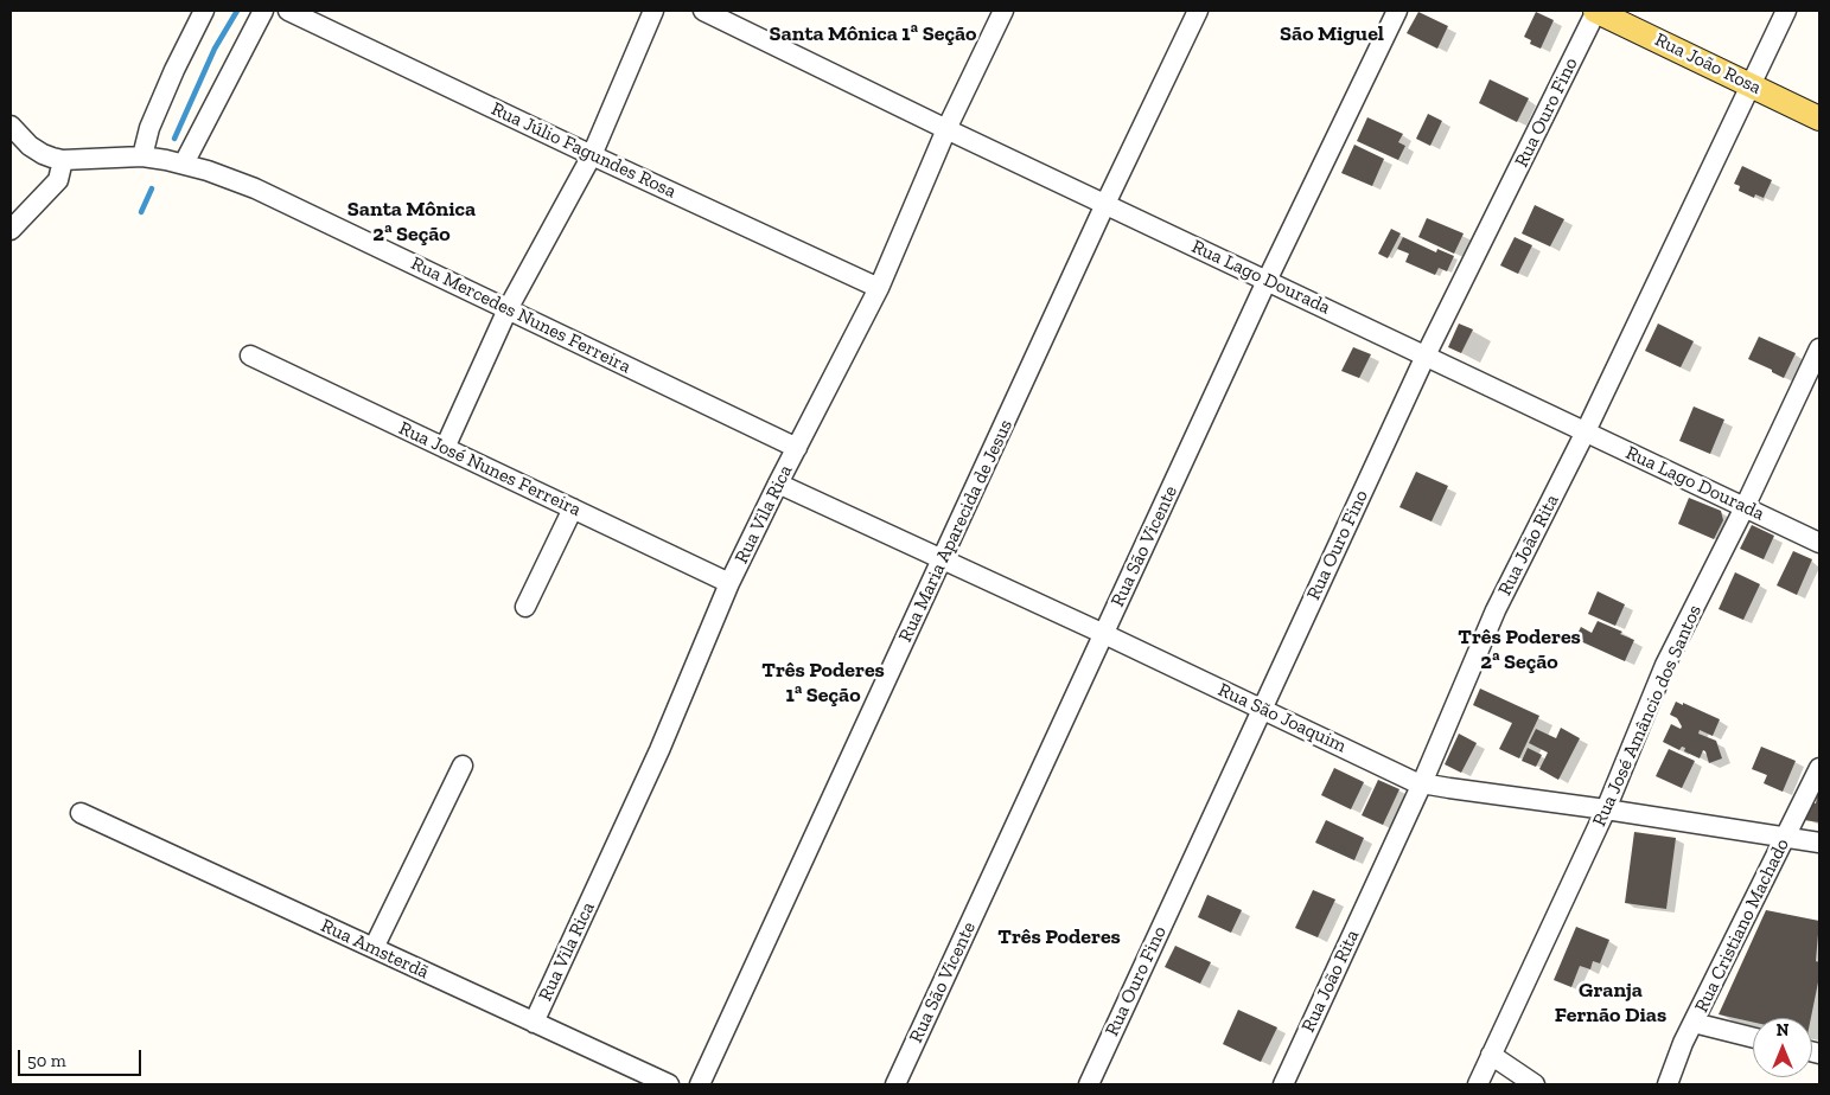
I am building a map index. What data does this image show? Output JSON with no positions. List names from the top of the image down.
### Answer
{
  "streets": {
    "main road": ["Rua João Rosa"],
    "street": [
      "Rua Ouro Fino",
      "Rua Júlio Fagundes Rosa",
      "Rua Lago Dourada",
      "Rua Mercedes Nunes Ferreira",
      "Rua José Nunes Ferreira",
      "Rua Vila Rica",
      "Rua Maria Aparecida de Jesus",
      "Rua João Rita",
      "Rua São Vicente",
      "Rua José Amâncio dos Santos",
      "Rua São Joaquim",
      "Rua Cristiano Machado",
      "Rua Amsterdã"
    ]
  },
  "crossings": [
    ["Rua João Rosa", "Rua Ouro Fino"],
    ["Rua João Rosa", "Rua João Rita"],
    ["Rua Ouro Fino", "Rua Lago Dourada"],
    ["Rua Ouro Fino", "Rua São Joaquim"],
    ["Rua Júlio Fagundes Rosa", "Rua Vila Rica"],
    ["Rua Lago Dourada", "Rua Vila Rica"],
    ["Rua Lago Dourada", "Rua Maria Aparecida de Jesus"],
    ["Rua Lago Dourada", "Rua João Rita"],
    ["Rua Lago Dourada", "Rua São Vicente"],
    ["Rua Lago Dourada", "Rua José Amâncio dos Santos"],
    ["Rua Mercedes Nunes Ferreira", "Rua Vila Rica"],
    ["Rua José Nunes Ferreira", "Rua Vila Rica"],
    ["Rua Vila Rica", "Rua São Joaquim"],
    ["Rua Vila Rica", "Rua Amsterdã"],
    ["Rua Maria Aparecida de Jesus", "Rua São Joaquim"],
    ["Rua João Rita", "Rua São Joaquim"],
    ["Rua São Vicente", "Rua São Joaquim"],
    ["Rua José Amâncio dos Santos", "Rua São Joaquim"],
    ["Rua São Joaquim", "Rua Cristiano Machado"]
  ],
  "districts": [
    "Santa Mônica 1ª Seção",
    "São Miguel",
    "Santa Mônica 2ª Seção",
    "Três Poderes 2ª Seção",
    "Três Poderes 1ª Seção",
    "Três Poderes",
    "Granja Fernão Dias"
  ],
  "scale_bar": "50 m",
  "north": "top"
}
